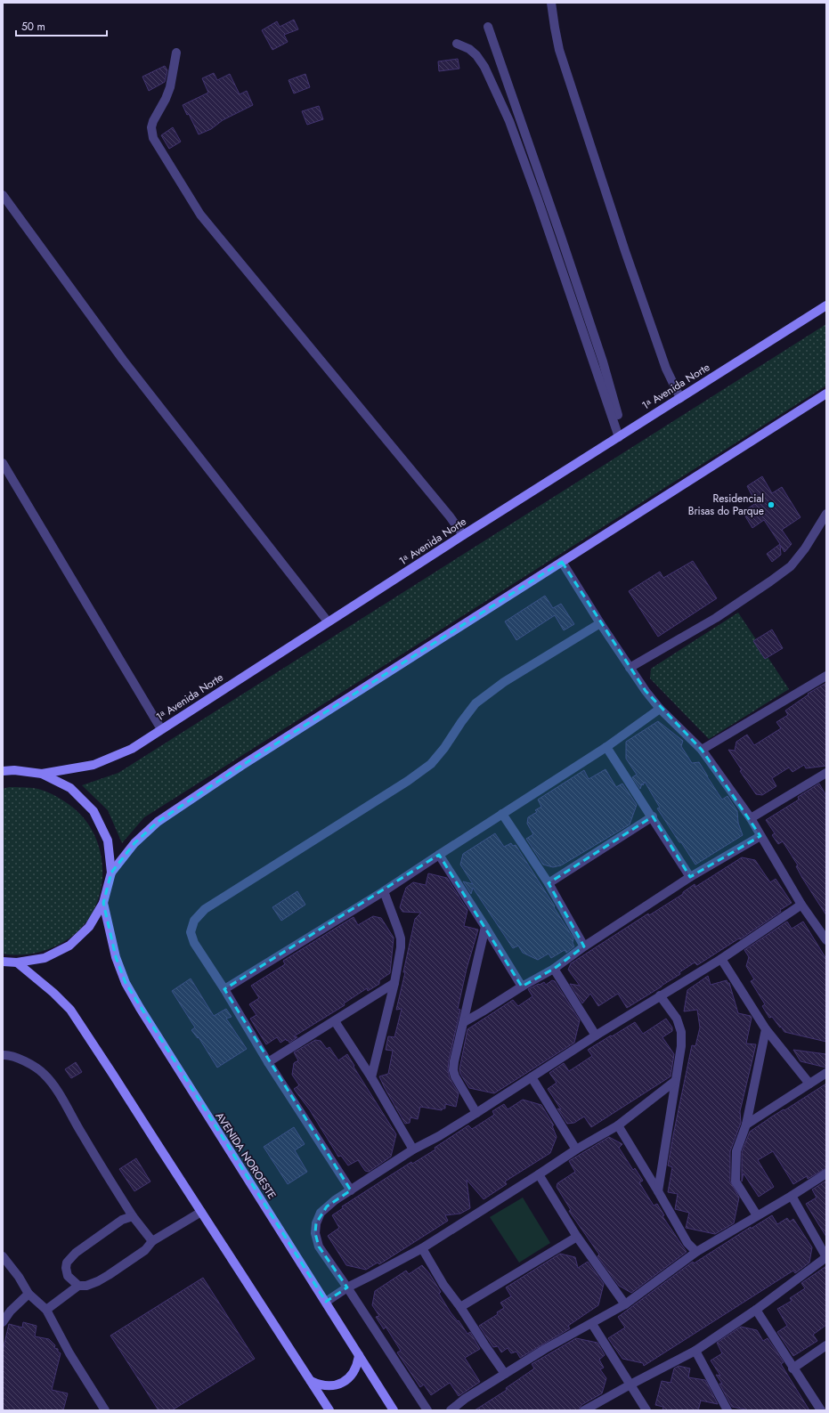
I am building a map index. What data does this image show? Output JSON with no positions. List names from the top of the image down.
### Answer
{
  "streets": {
    "main road": ["1ᵃ Avenida Norte", "AVENIDA NOROESTE"]
  },
  "places": ["Residencial Brisas do Parque"],
  "scale_bar": "50 m"
}
